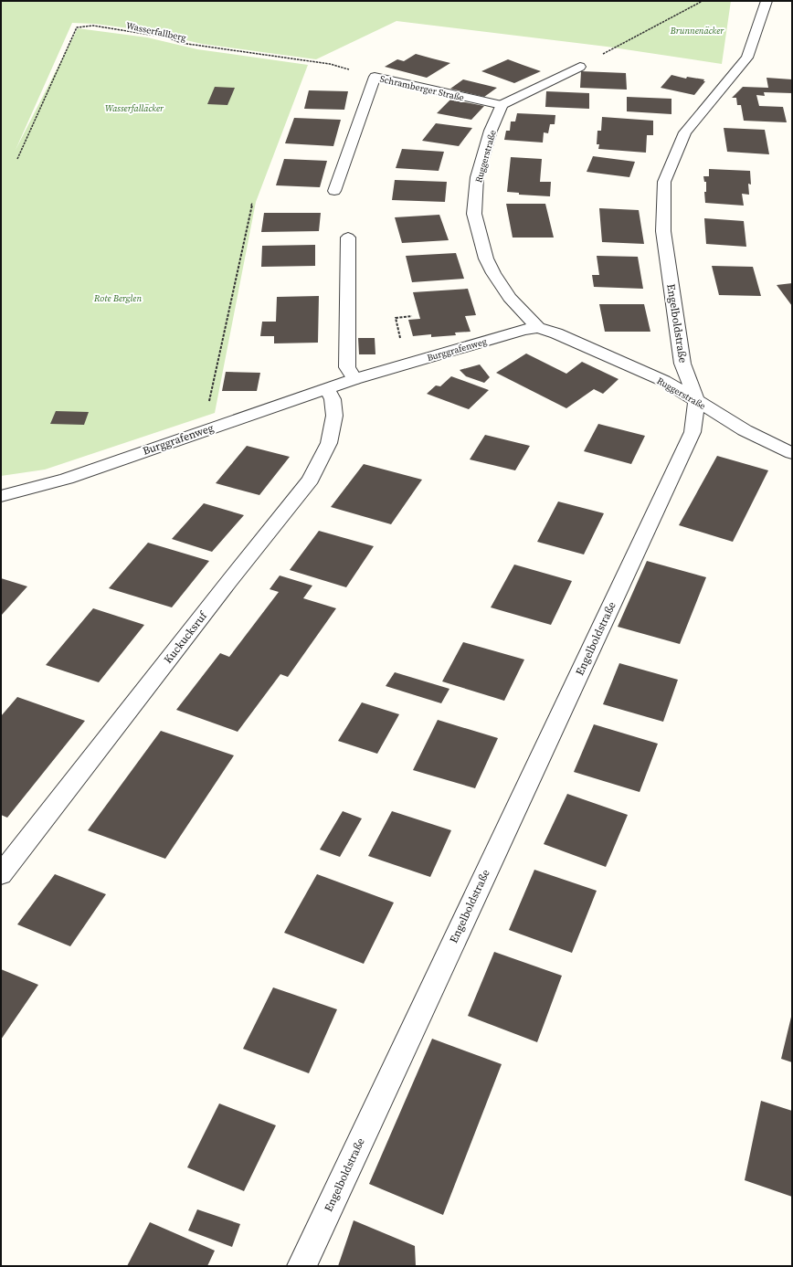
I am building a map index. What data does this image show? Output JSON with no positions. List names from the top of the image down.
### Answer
{
  "streets": {
    "street": [
      "Schramberger Straße",
      "Ruggerstraße",
      "Engelboldstraße",
      "Burggrafenweg",
      "Kuckucksruf"
    ],
    "path": ["Wasserfallberg"]
  },
  "crossings": [
    ["Wasserfallberg", "Schramberger Straße"],
    ["Schramberger Straße", "Ruggerstraße"],
    ["Ruggerstraße", "Engelboldstraße"],
    ["Ruggerstraße", "Burggrafenweg"],
    ["Burggrafenweg", "Kuckucksruf"]
  ],
  "parks": ["Brunnenäcker", "Wasserfalläcker", "Rote Berglen"]
}
